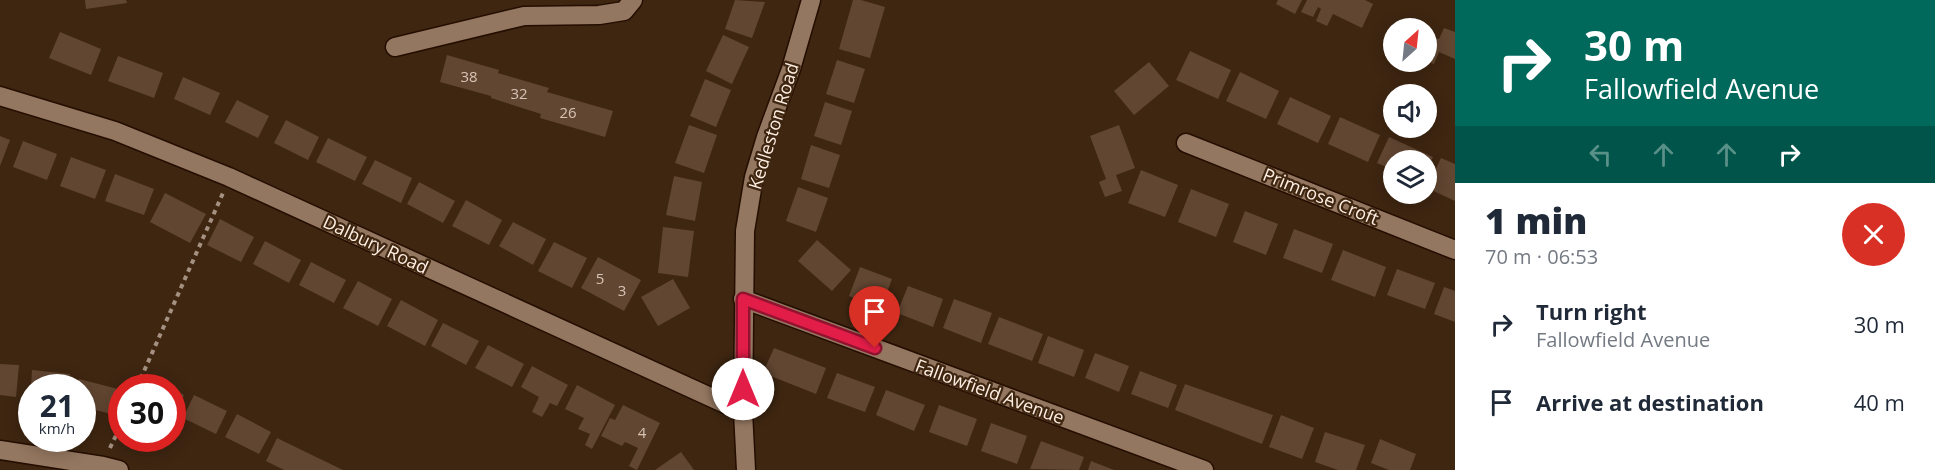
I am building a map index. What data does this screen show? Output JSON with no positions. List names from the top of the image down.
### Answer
{
  "streets": {
    "street": [
      "Kedleston Road",
      "Primrose Croft",
      "Dalbury Road",
      "Fallowfield Avenue"
    ]
  },
  "crossings": [
    ["Kedleston Road", "Dalbury Road"],
    ["Kedleston Road", "Fallowfield Avenue"]
  ],
  "house_numbers": [
    "38",
    "32",
    "26",
    "5",
    "3",
    "4"
  ],
  "north": "top right",
  "page": {
    "turn": ["30 m", "Fallowfield Avenue"],
    "heading": ["1 min", "70 m · 06:53"],
    "list": [
      {
        "name": "Turn right",
        "note": "Fallowfield Avenue",
        "value": "30 m"
      },
      {
        "name": "Arrive at destination",
        "value": "40 m"
      }
    ],
    "speed": "21 km/h",
    "limit": "30"
  }
}
